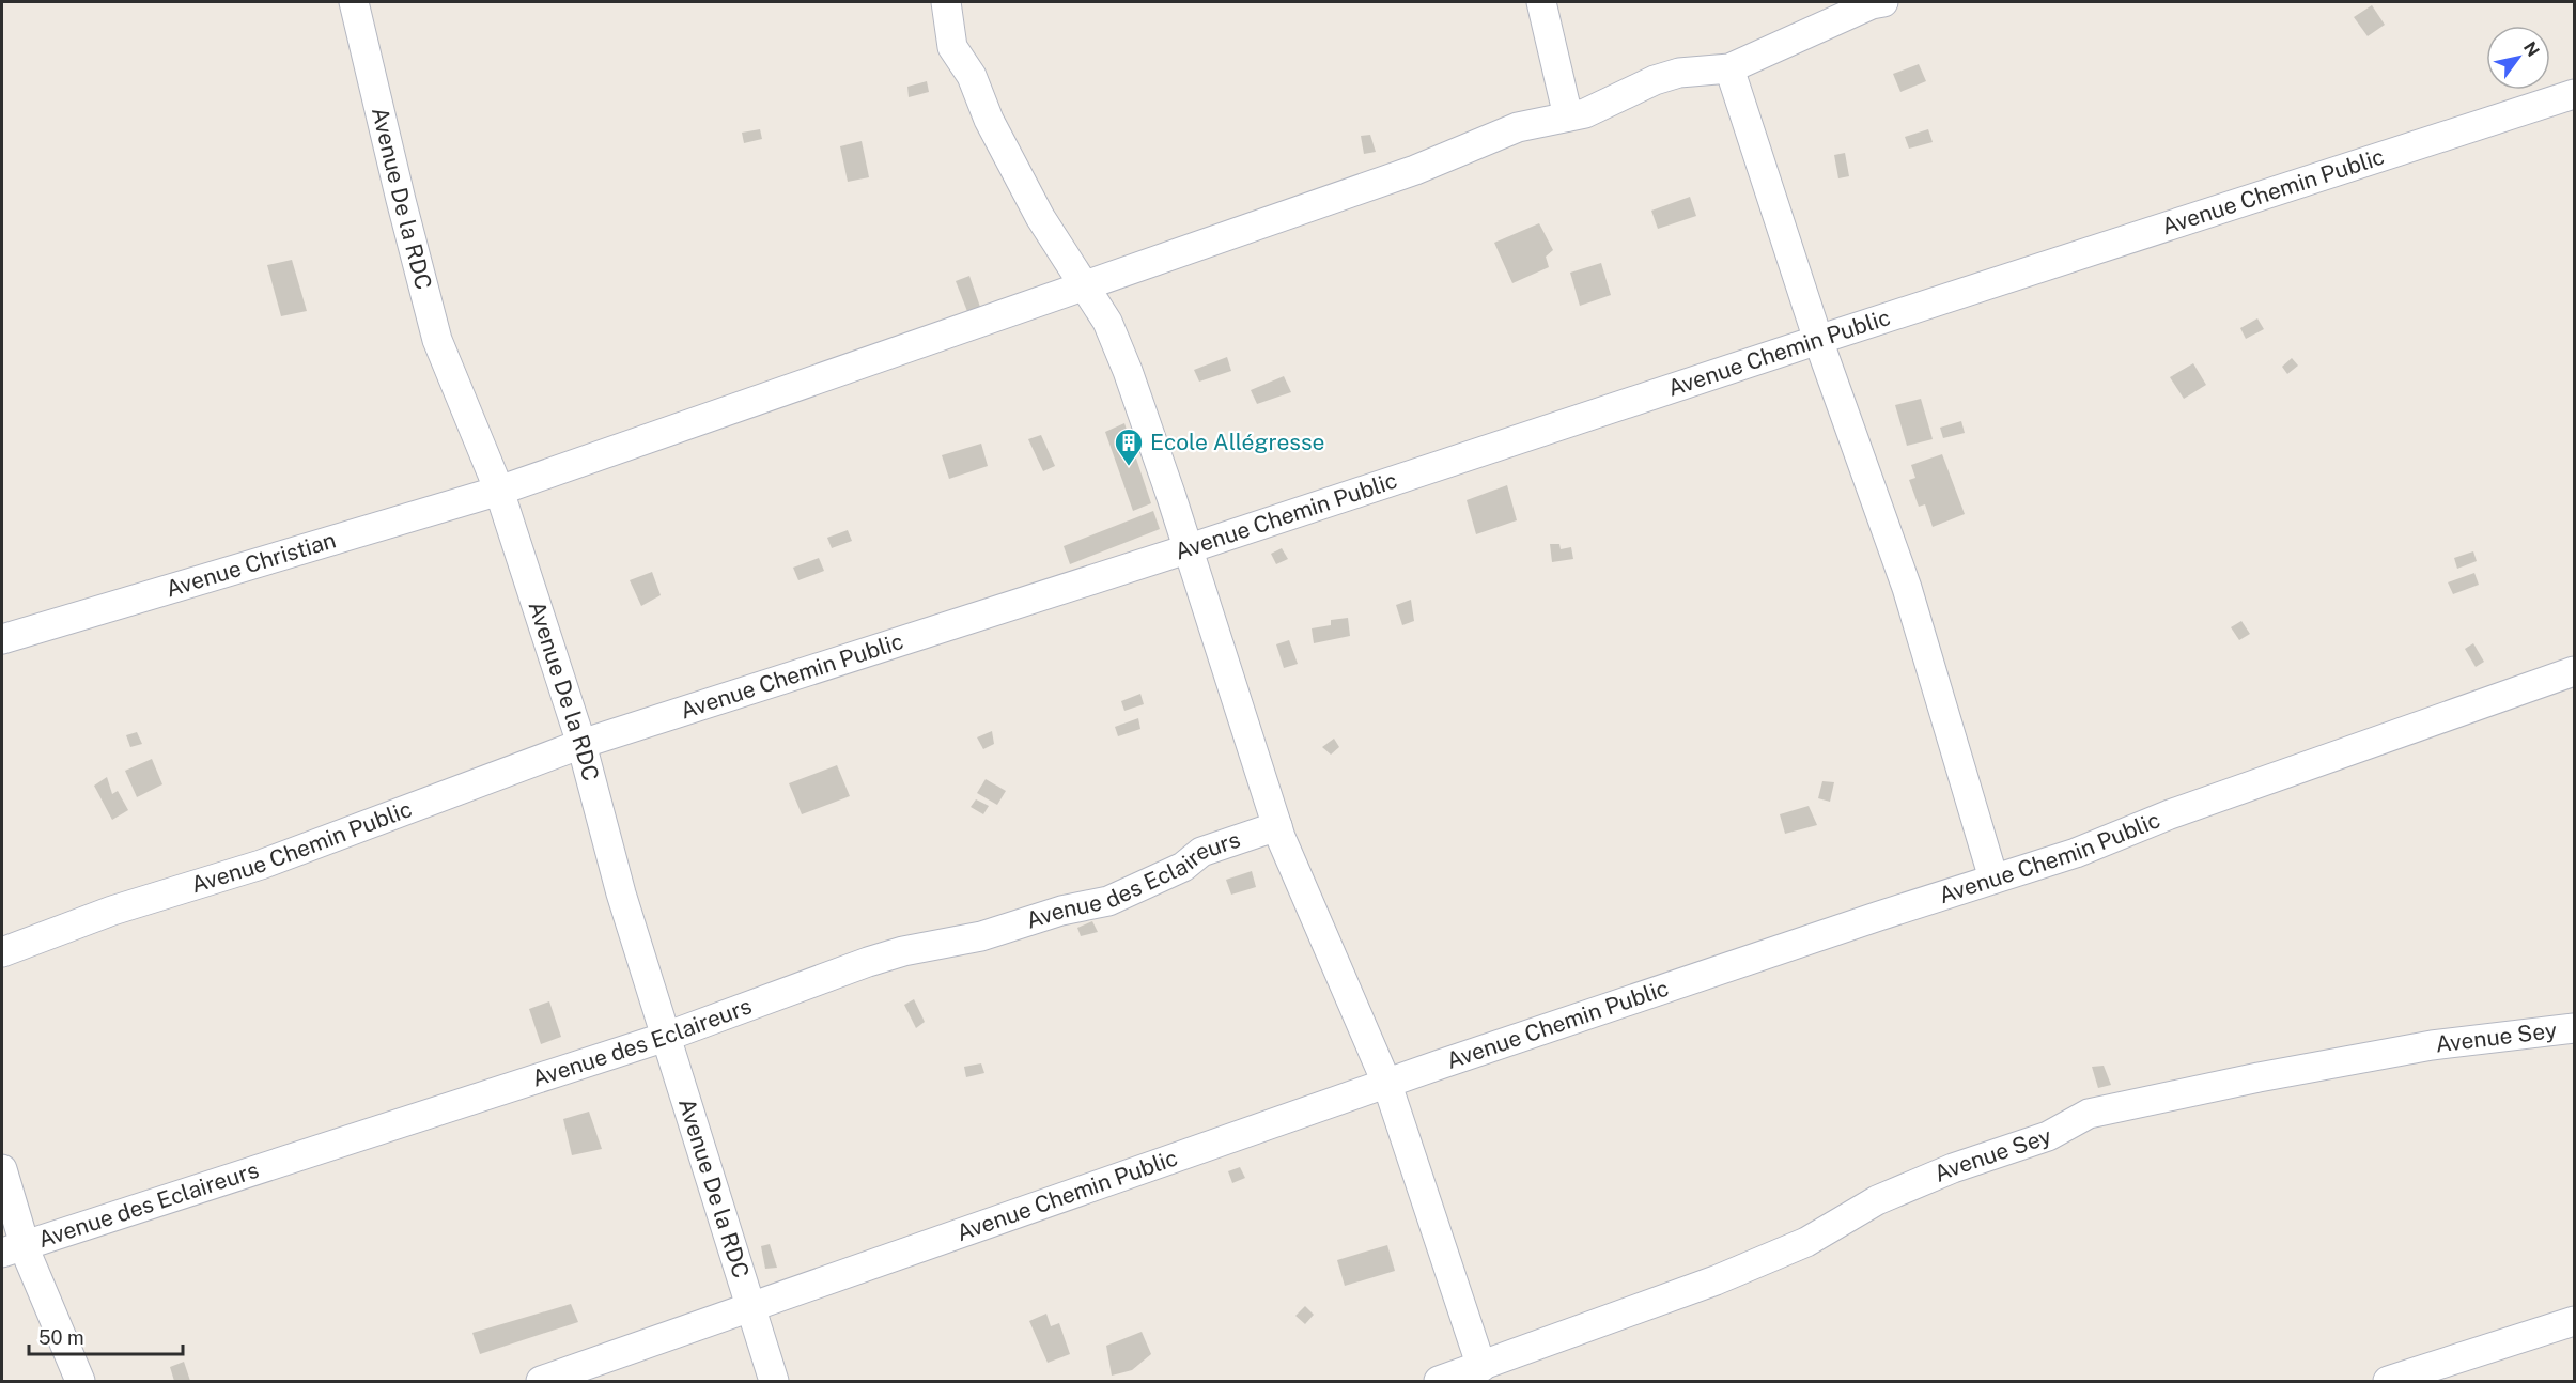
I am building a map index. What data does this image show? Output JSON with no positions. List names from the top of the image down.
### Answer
{
  "streets": {
    "street": [
      "Avenue Chemin Public",
      "Avenue De la RDC",
      "Avenue Christian",
      "Avenue des Eclaireurs",
      "Avenue Sey"
    ]
  },
  "crossings": [
    ["Avenue Chemin Public", "Avenue De la RDC"],
    ["Avenue De la RDC", "Avenue Christian"],
    ["Avenue De la RDC", "Avenue des Eclaireurs"]
  ],
  "places": {
    "building": ["Ecole Allégresse"]
  },
  "scale_bar": "50 m",
  "north": "top right"
}
